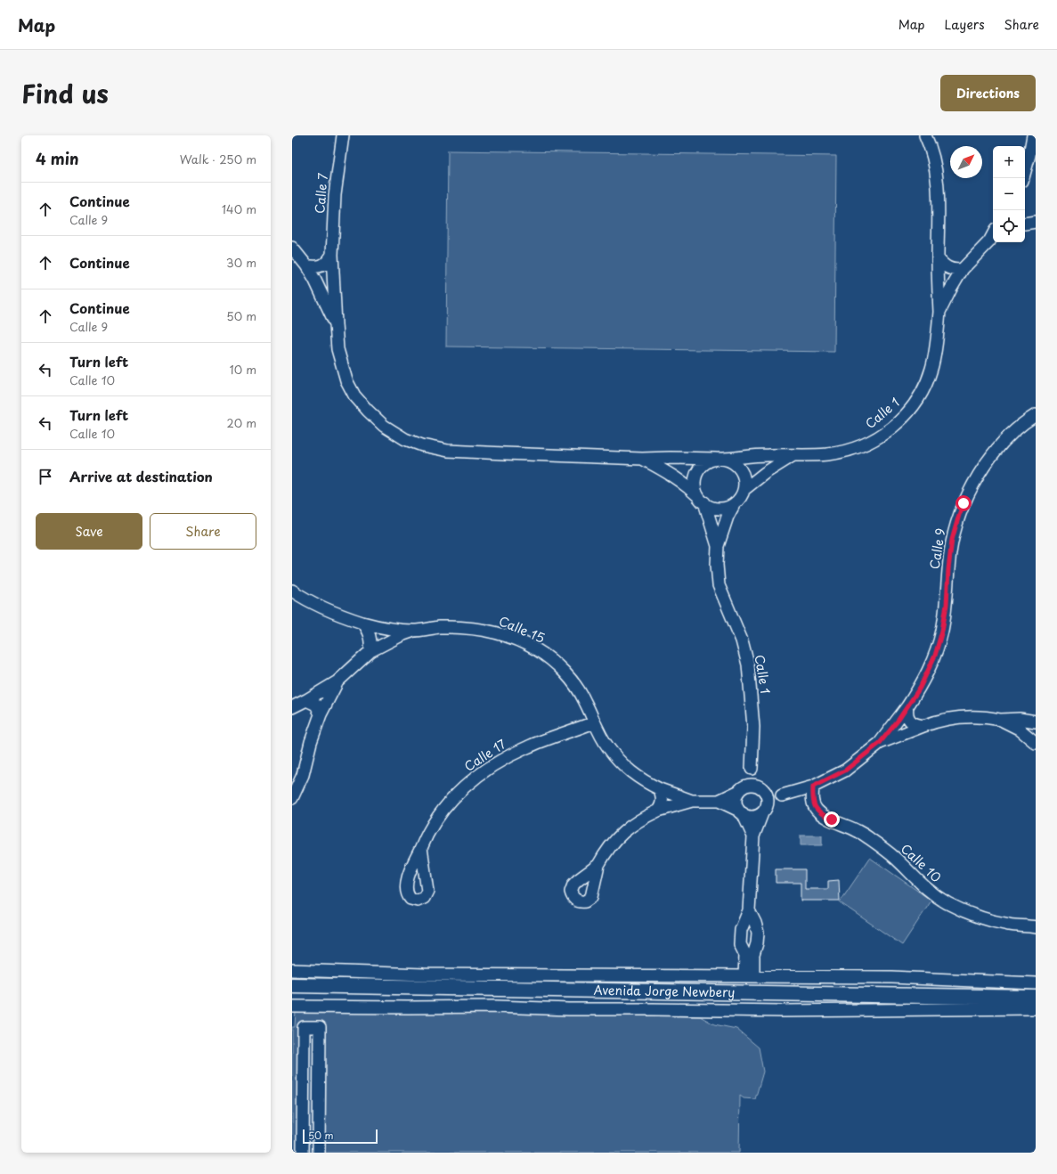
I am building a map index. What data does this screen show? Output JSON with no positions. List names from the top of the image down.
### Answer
{
  "streets": {
    "main road": ["Avenida Jorge Newbery"],
    "street": [
      "Calle 7",
      "Calle 1",
      "Calle 9",
      "Calle 15",
      "Calle 17",
      "Calle 10"
    ]
  },
  "crossings": [
    ["Calle 7", "Calle 1"],
    ["Calle 15", "Calle 17"]
  ],
  "scale_bar": "50 m",
  "north": "top right",
  "page": {
    "header": "Map",
    "nav": ["Map", "Layers", "Share"],
    "title": "Find us",
    "buttons": [
      "Directions",
      ["Save", "Share"]
    ],
    "heading": ["4 min", "Walk · 250 m"],
    "map_buttons": ["+", "−"],
    "list": [
      ["Continue", "Calle 9", "140 m"],
      ["Continue", "30 m"],
      ["Continue", "Calle 9", "50 m"],
      ["Turn left", "Calle 10", "10 m"],
      ["Turn left", "Calle 10", "20 m"],
      "Arrive at destination"
    ],
    "scale": "50 m"
  }
}
